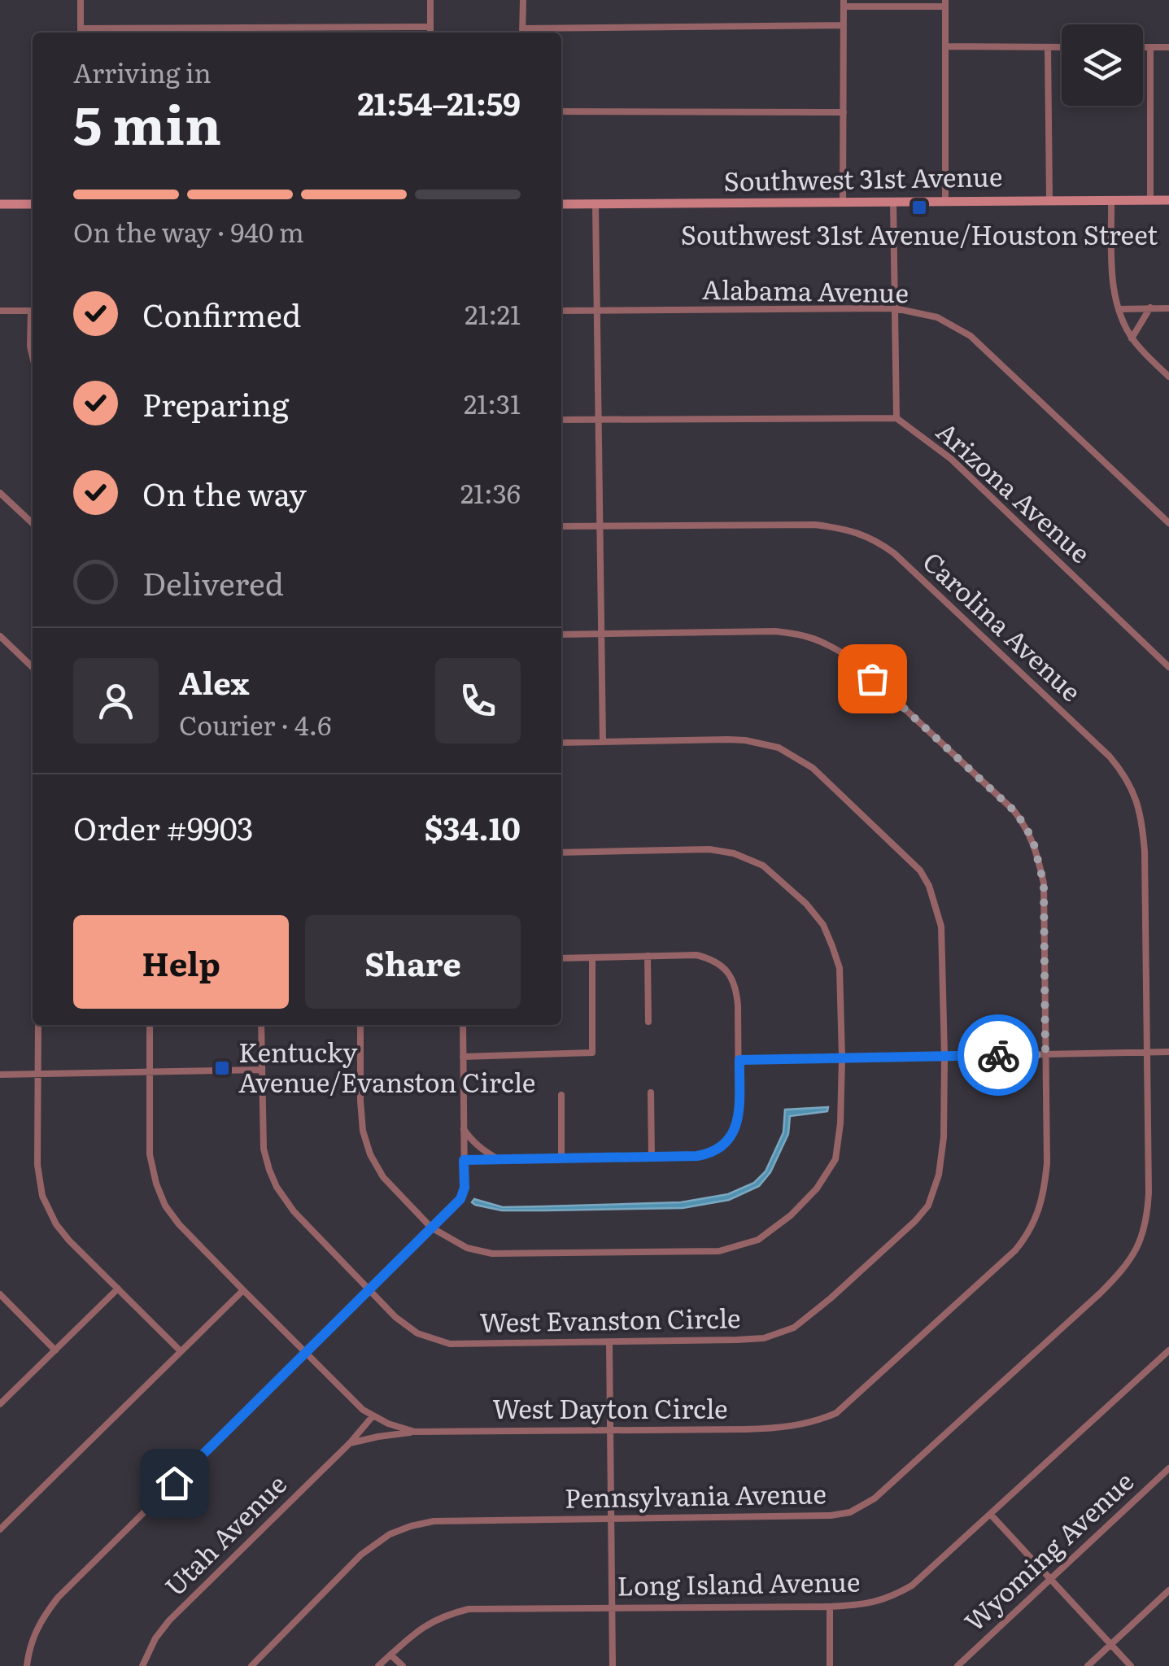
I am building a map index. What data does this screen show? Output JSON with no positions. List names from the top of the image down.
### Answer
{
  "streets": {
    "main road": ["Southwest 31st Avenue"],
    "street": [
      "Alabama Avenue",
      "Arizona Avenue",
      "Carolina Avenue",
      "West Evanston Circle",
      "West Dayton Circle",
      "Pennsylvania Avenue",
      "Utah Avenue",
      "Wyoming Avenue",
      "Long Island Avenue"
    ]
  },
  "crossings": [
    ["Carolina Avenue", "Pennsylvania Avenue"],
    ["West Dayton Circle", "Utah Avenue"]
  ],
  "places": {
    "transit": ["Southwest 31st Avenue/Houston Street", "Kentucky Avenue/Evanston Circle"]
  },
  "page": {
    "heading": ["5 min", "Arriving in", "21:54–21:59"],
    "panel": [
      "Alex",
      "Courier · 4.6",
      "Order #9903",
      "$34.10"
    ],
    "bar": "On the way · 940 m",
    "list": [
      ["Confirmed", "21:21"],
      ["Preparing", "21:31"],
      ["On the way", "21:36"],
      "Delivered"
    ],
    "buttons": ["Help", "Share"]
  }
}
